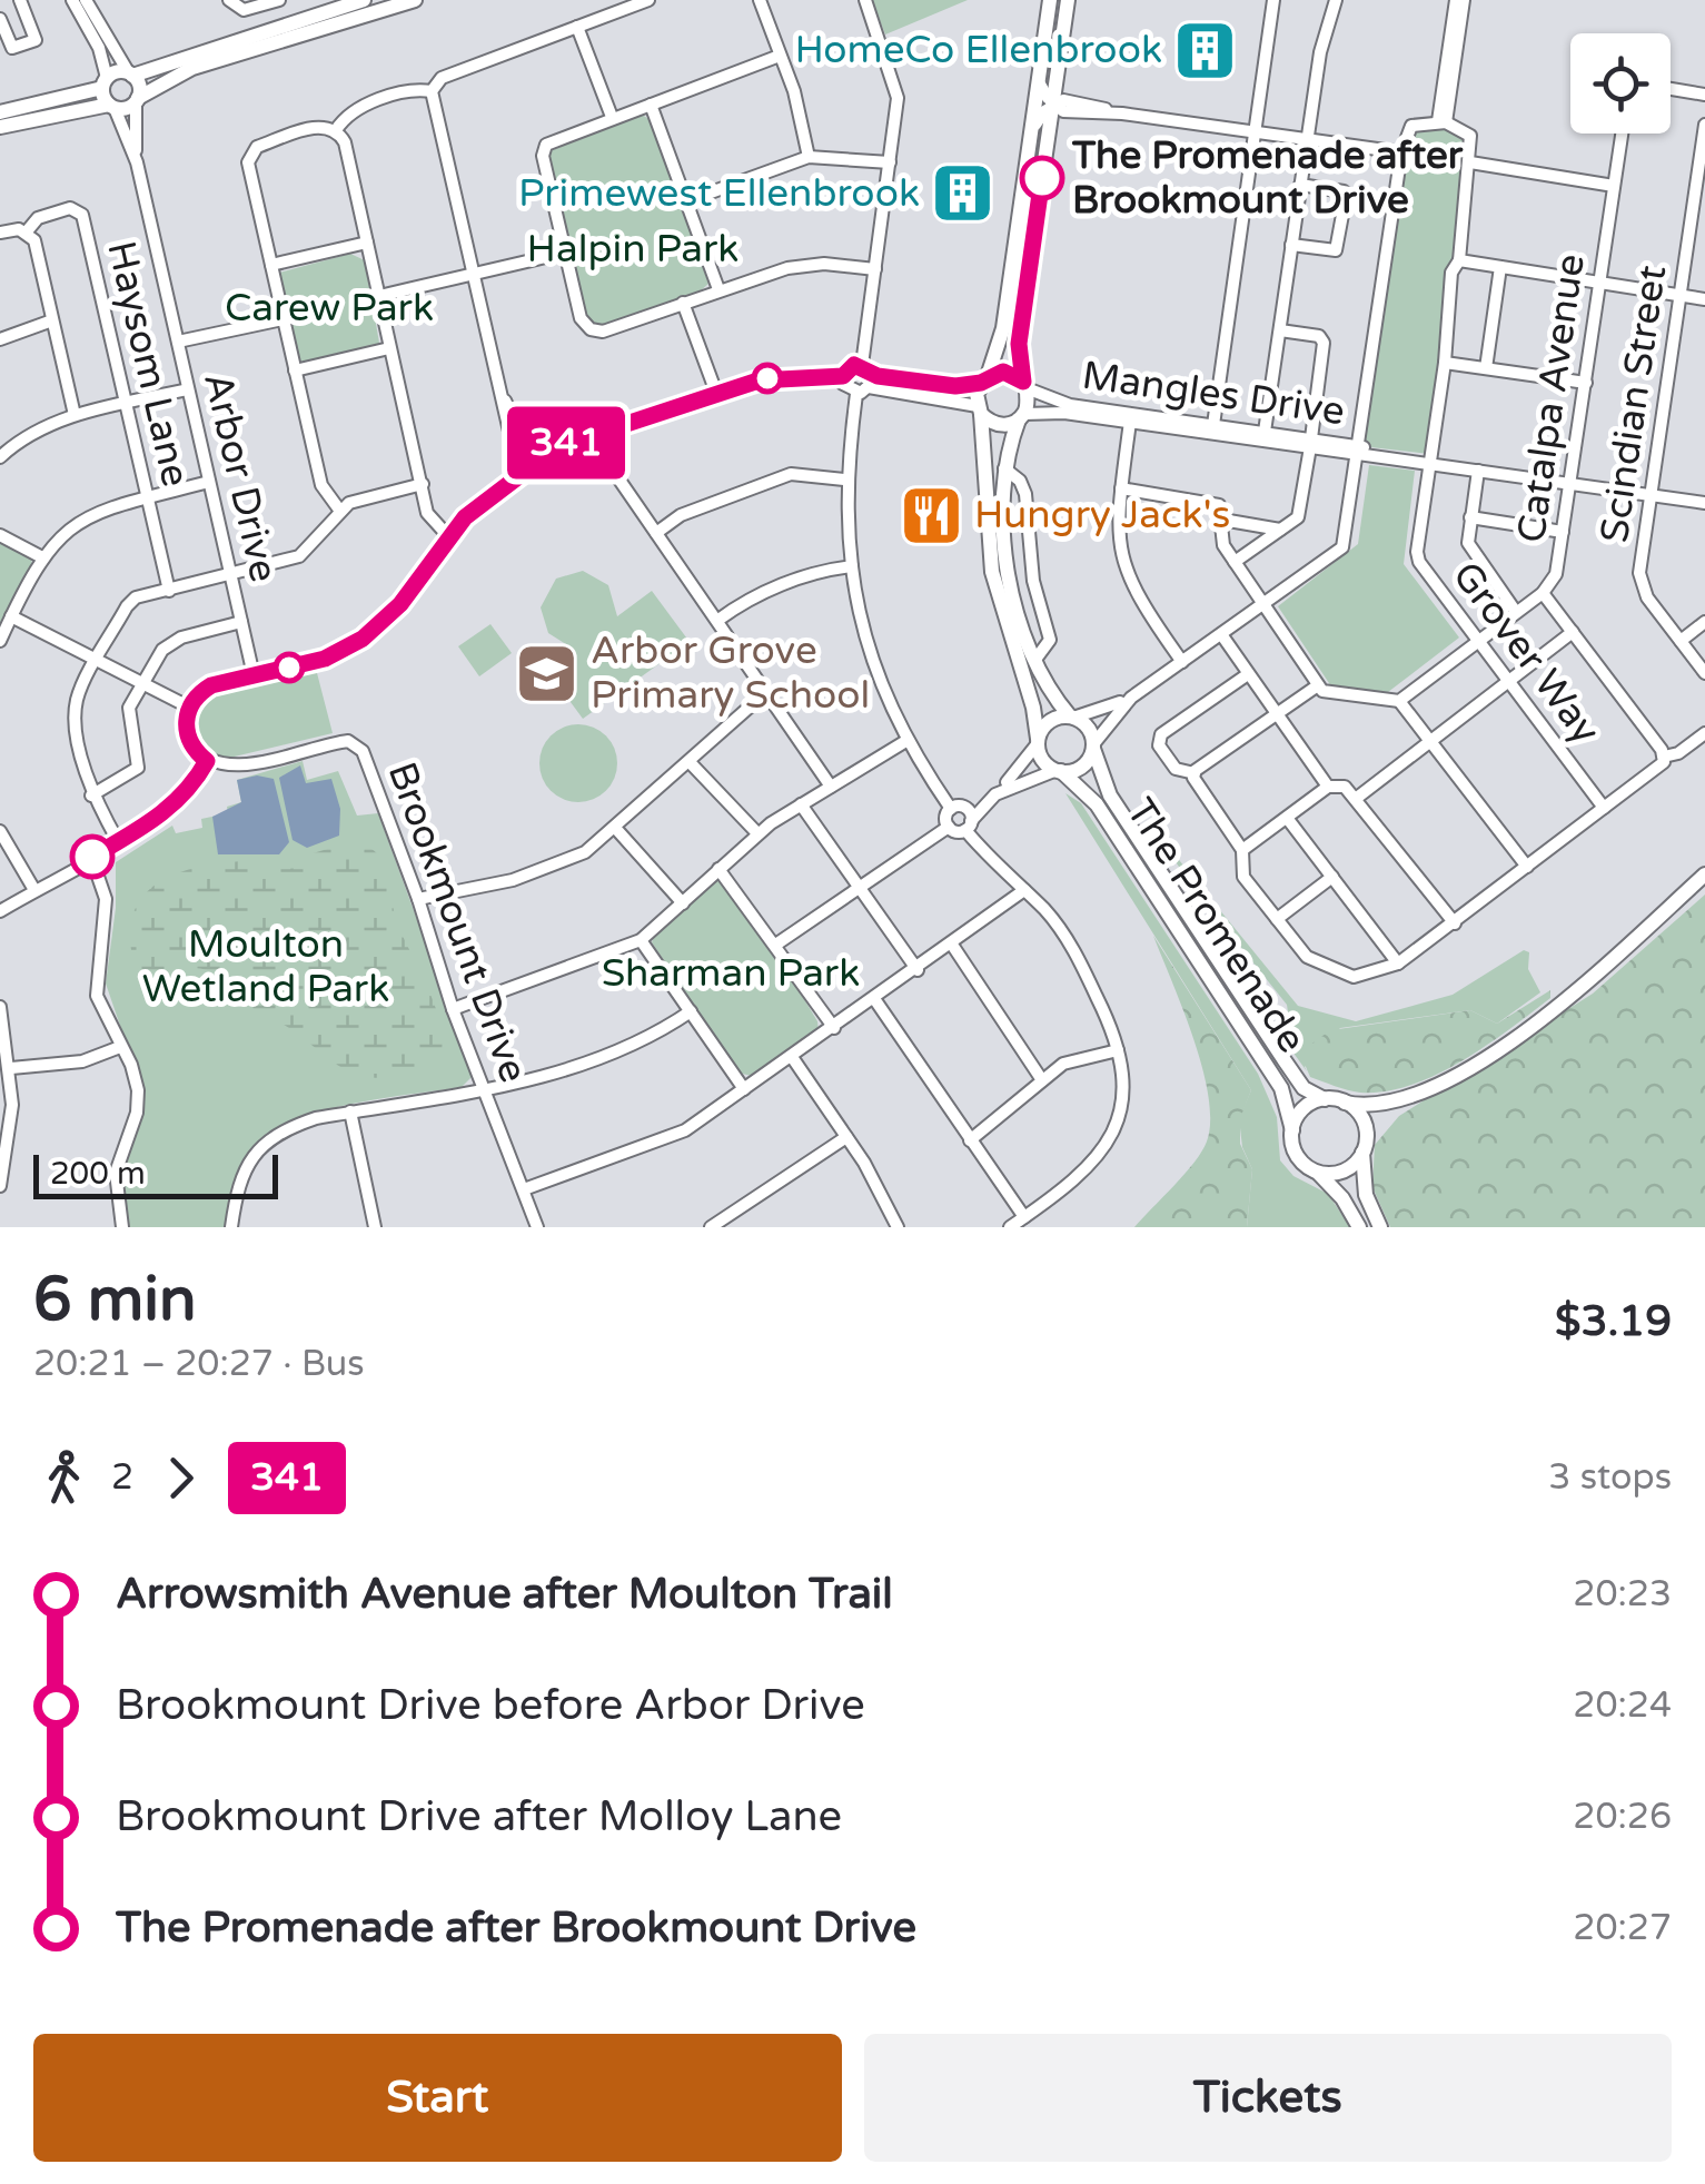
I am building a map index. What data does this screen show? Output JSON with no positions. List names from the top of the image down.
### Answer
{
  "streets": {
    "main road": ["The Promenade"],
    "street": [
      "Haysom Lane",
      "Mangles Drive",
      "Catalpa Avenue",
      "Scindian Street",
      "Arbor Drive",
      "Grover Way",
      "Brookmount Drive"
    ]
  },
  "crossings": [
    ["Mangles Drive", "Catalpa Avenue"],
    ["Mangles Drive", "Scindian Street"],
    ["Mangles Drive", "Grover Way"],
    ["Catalpa Avenue", "Grover Way"]
  ],
  "parks": [
    "Halpin Park",
    "Carew Park",
    "Moulton Wetland Park",
    "Sharman Park"
  ],
  "places": {
    "building": ["HomeCo Ellenbrook", "Primewest Ellenbrook"],
    "other": ["The Promenade after Brookmount Drive"],
    "restaurant": ["Hungry Jack's"],
    "school or university": ["Arbor Grove Primary School"]
  },
  "lines": ["bus line 341"],
  "scale_bar": "200 m",
  "page": {
    "on_map": "341",
    "scale": "200 m",
    "heading": ["6 min", "20:21 – 20:27 · Bus", "$3.19"],
    "legs": ["2", "341", "3 stops"],
    "list": [
      {
        "name": "Arrowsmith Avenue after Moulton Trail",
        "value": "20:23"
      },
      {
        "name": "Brookmount Drive before Arbor Drive",
        "value": "20:24"
      },
      {
        "name": "Brookmount Drive after Molloy Lane",
        "value": "20:26"
      },
      {
        "name": "The Promenade after Brookmount Drive",
        "value": "20:27"
      }
    ],
    "buttons": ["Start", "Tickets"]
  }
}
